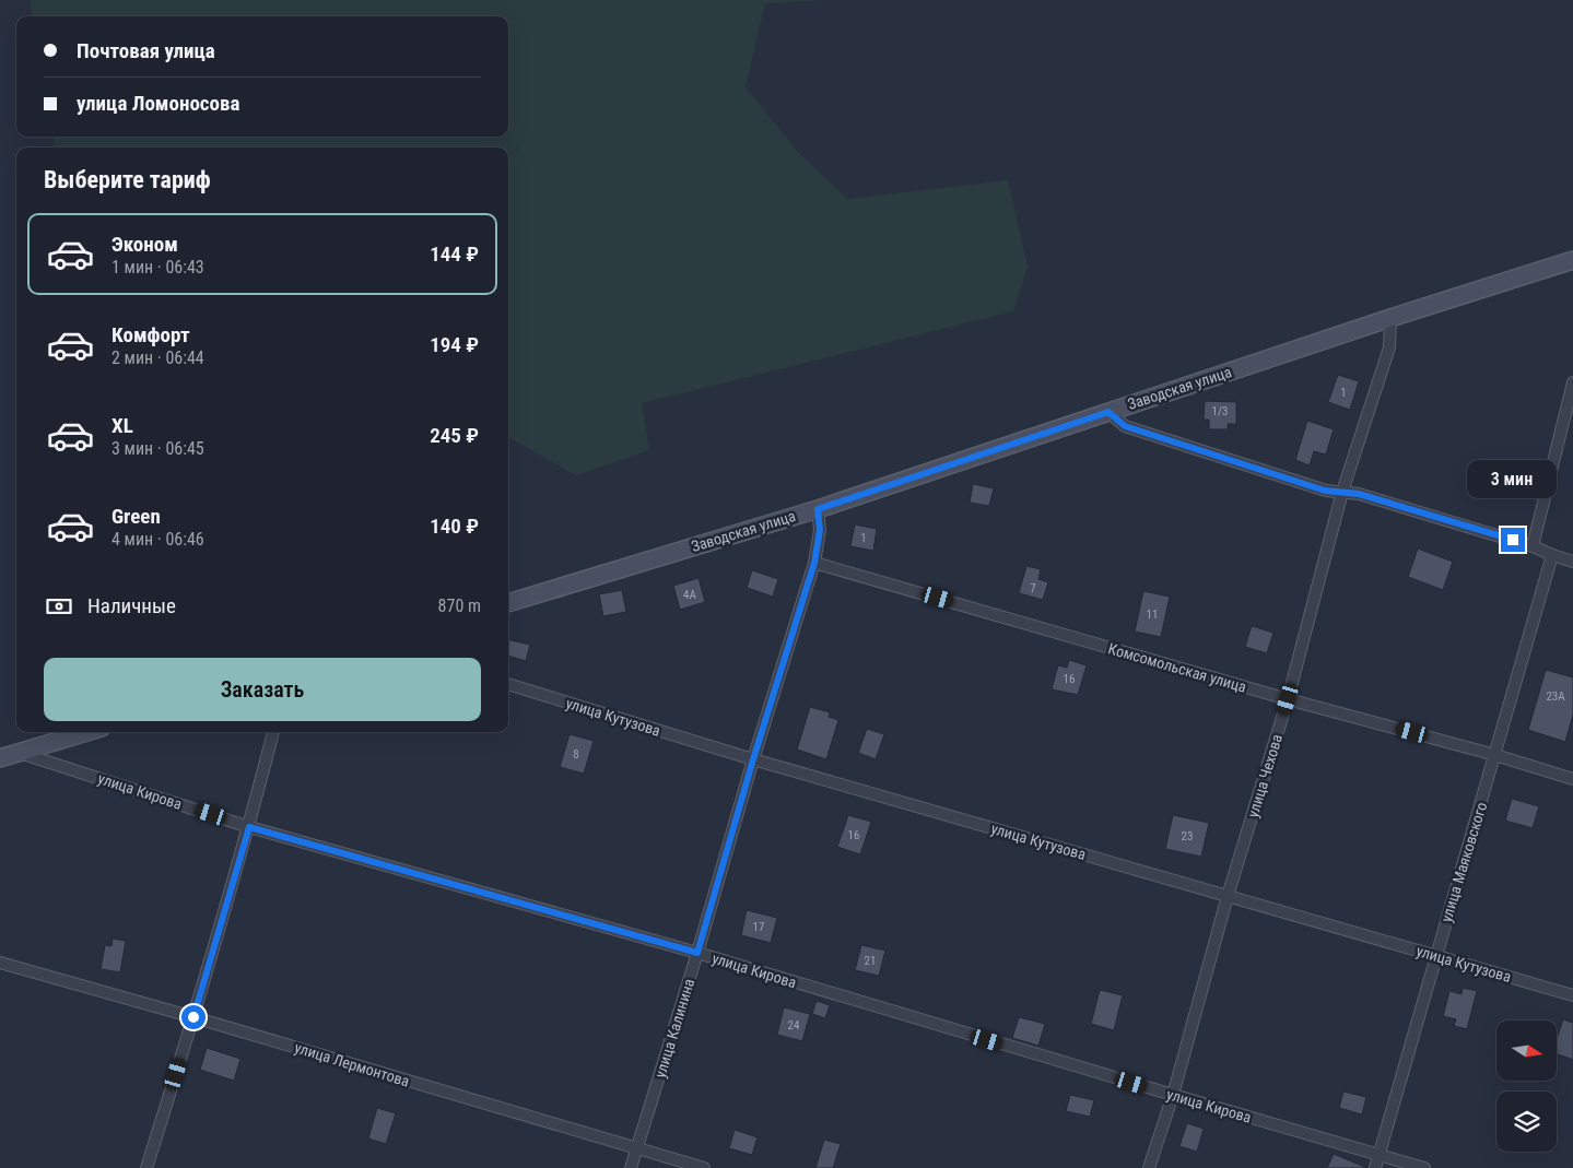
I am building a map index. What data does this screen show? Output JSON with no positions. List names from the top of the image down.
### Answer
{
  "streets": {
    "street": [
      "Заводская улица",
      "Комсомольская улица",
      "улица Кутузова",
      "улица Чехова",
      "улица Кирова",
      "улица Маяковского",
      "улица Калинина",
      "улица Лермонтова"
    ]
  },
  "crossings": [
    ["Заводская улица", "улица Чехова"],
    ["Заводская улица", "улица Калинина"],
    ["Комсомольская улица", "улица Чехова"],
    ["Комсомольская улица", "улица Маяковского"],
    ["Комсомольская улица", "улица Калинина"],
    ["улица Кутузова", "улица Чехова"],
    ["улица Кутузова", "улица Маяковского"],
    ["улица Кутузова", "улица Калинина"],
    ["улица Чехова", "улица Кирова"],
    ["улица Кирова", "улица Маяковского"],
    ["улица Кирова", "улица Калинина"],
    ["улица Калинина", "улица Лермонтова"]
  ],
  "house_numbers": [
    "1",
    "1/3",
    "1",
    "7",
    "4А",
    "11",
    "16",
    "23А",
    "8",
    "16",
    "23",
    "17",
    "21",
    "24"
  ],
  "north": "right",
  "page": {
    "banner": ["Почтовая улица", "улица Ломоносова"],
    "heading": "Выберите тариф",
    "list": [
      {
        "name": "Эконом",
        "note": "1 мин · 06:43",
        "value": "144 ₽"
      },
      {
        "name": "Комфорт",
        "note": "2 мин · 06:44",
        "value": "194 ₽"
      },
      {
        "name": "XL",
        "note": "3 мин · 06:45",
        "value": "245 ₽"
      },
      {
        "name": "Green",
        "note": "4 мин · 06:46",
        "value": "140 ₽"
      }
    ],
    "bubble": "3 мин",
    "pay": ["Наличные", "870 m"],
    "buttons": "Заказать"
  }
}
